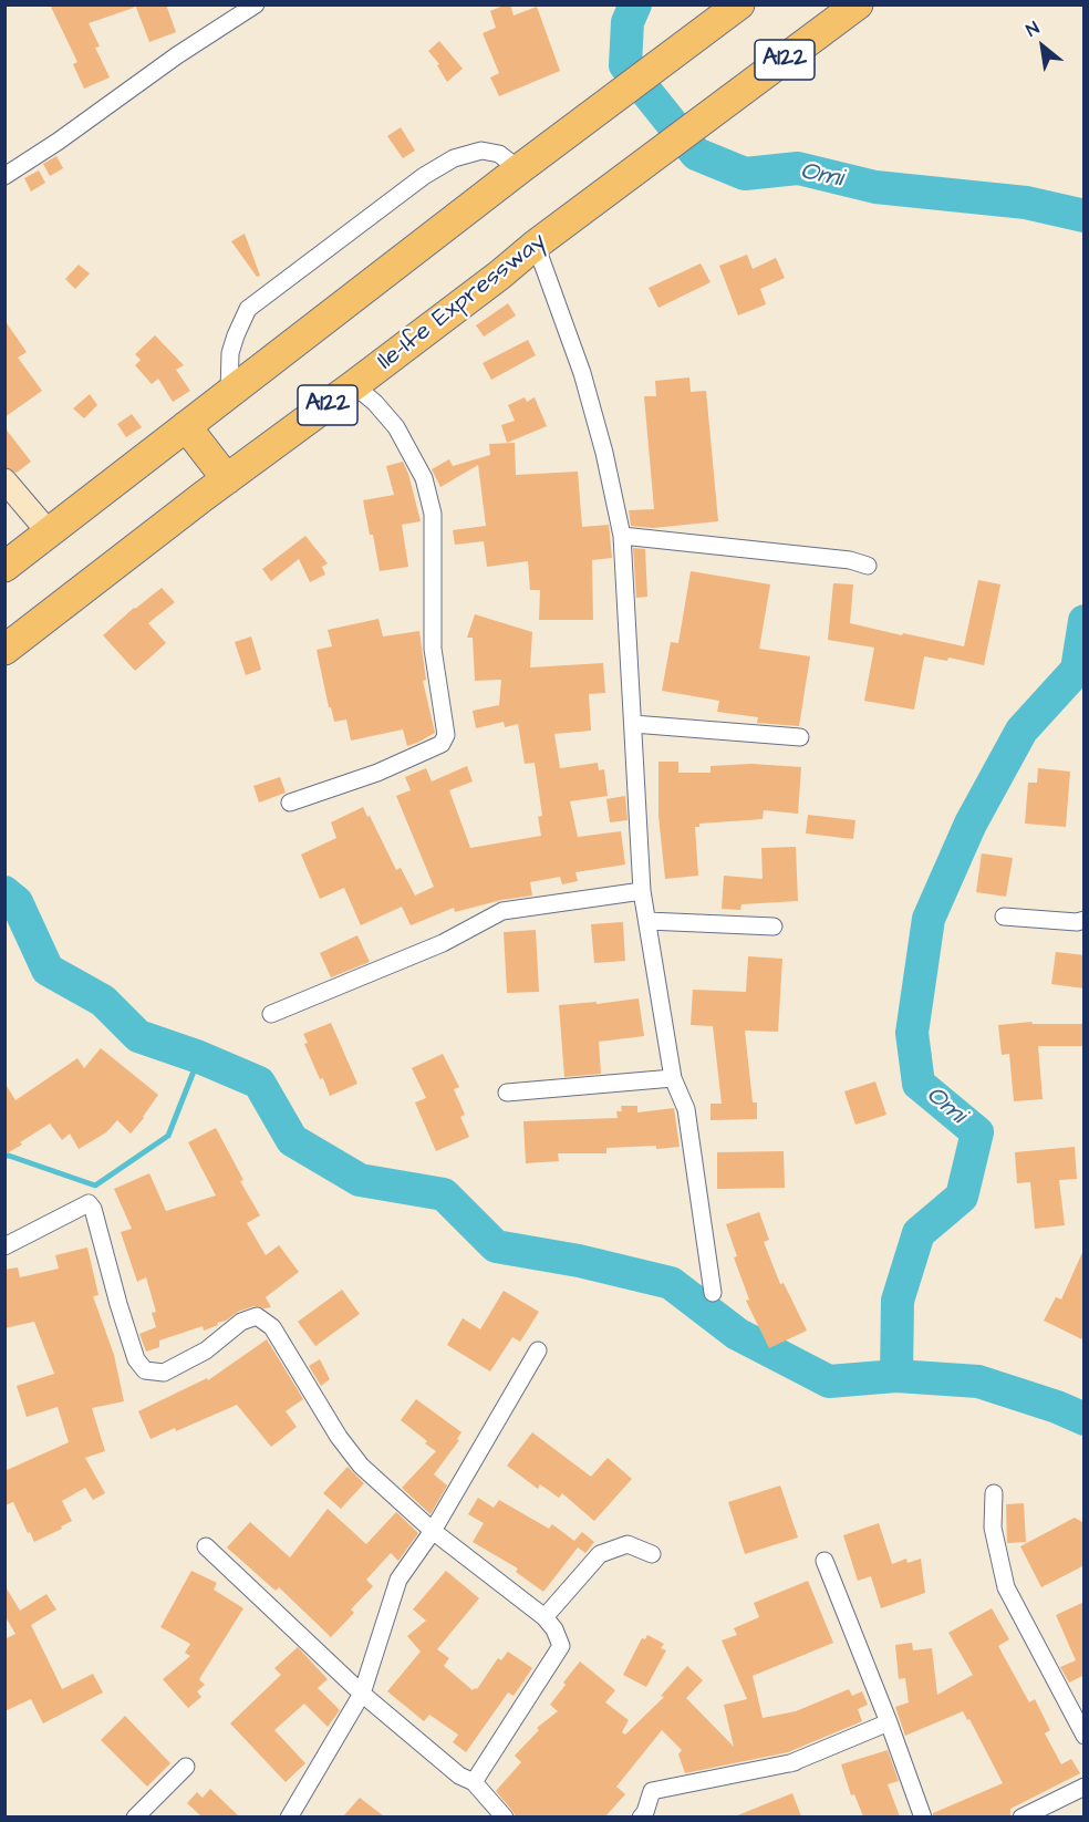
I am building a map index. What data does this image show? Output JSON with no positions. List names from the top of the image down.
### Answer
{
  "streets": {
    "highway": ["A122", "Ile-Ife Expressway"]
  },
  "water": ["Omi"],
  "north": "top left"
}
